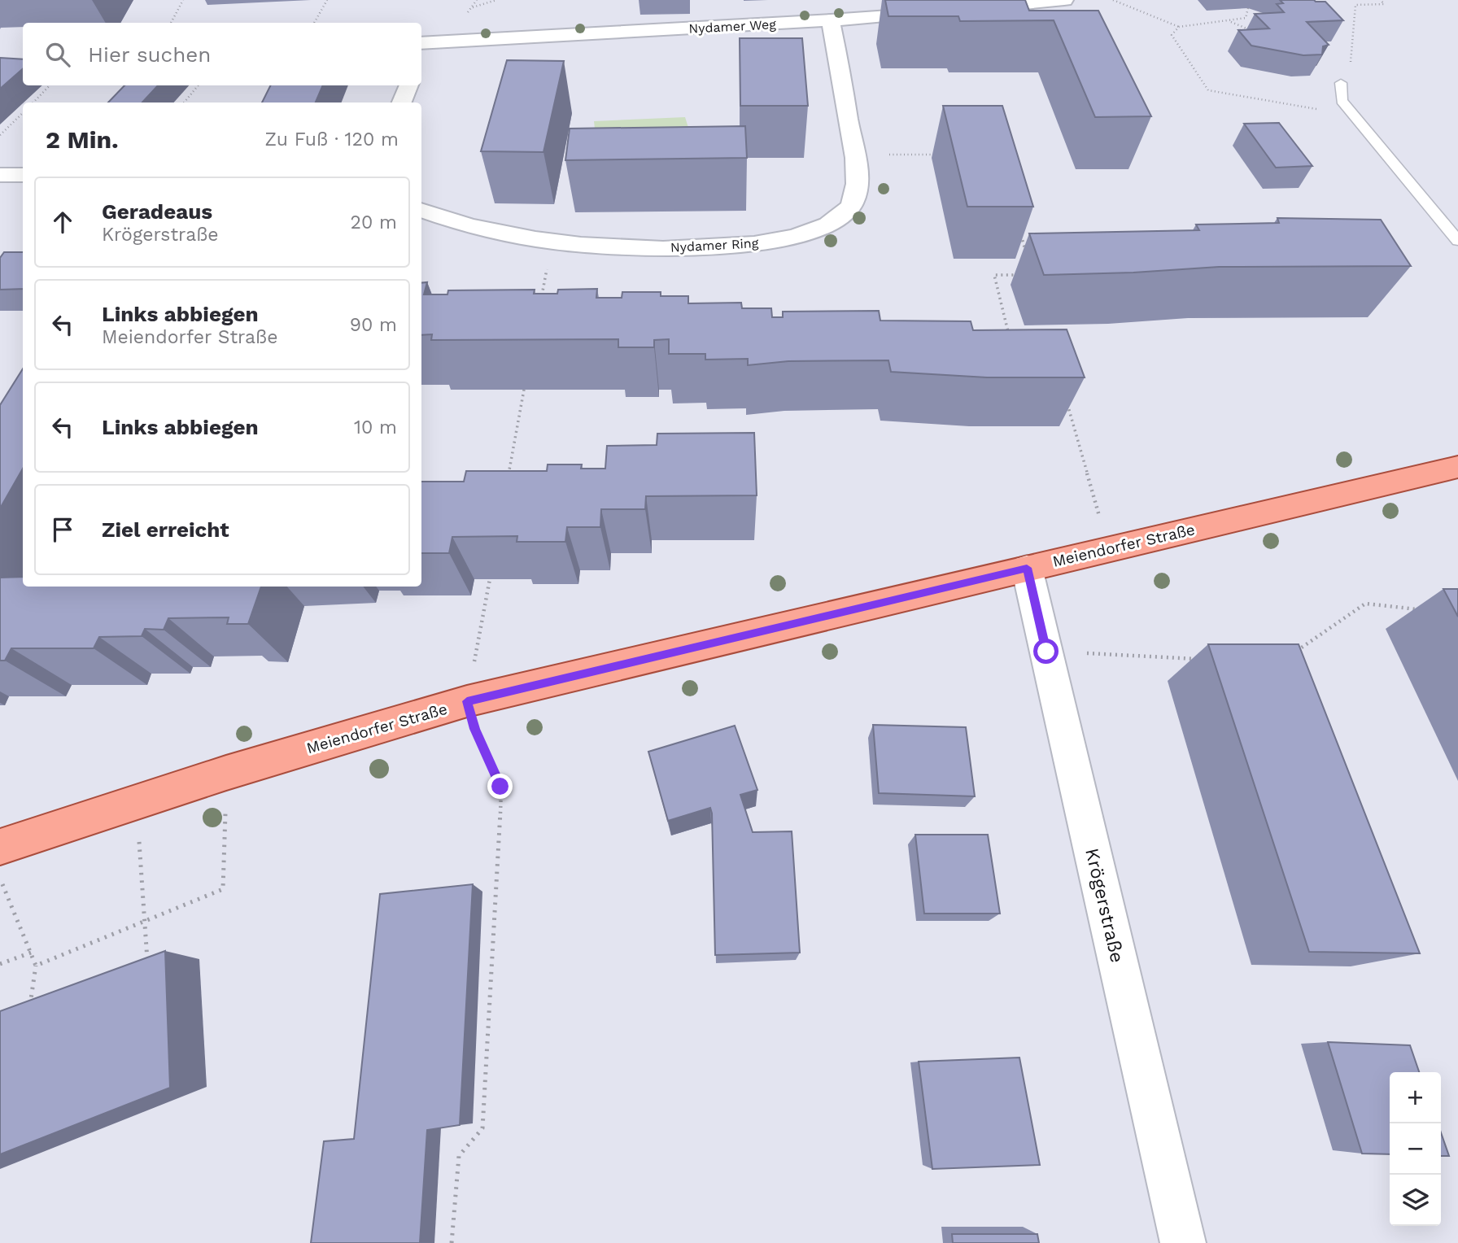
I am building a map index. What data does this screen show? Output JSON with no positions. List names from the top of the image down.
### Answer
{
  "streets": {
    "main road": ["Meiendorfer Straße"],
    "street": ["Nydamer Weg", "Nydamer Ring", "Krögerstraße"]
  },
  "crossings": [
    ["Nydamer Weg", "Nydamer Ring"],
    ["Meiendorfer Straße", "Krögerstraße"]
  ],
  "page": {
    "search": "Hier suchen",
    "heading": ["2 Min.", "Zu Fuß · 120 m"],
    "list": [
      ["Geradeaus", "Krögerstraße", "20 m"],
      ["Links abbiegen", "Meiendorfer Straße", "90 m"],
      ["Links abbiegen", "10 m"],
      "Ziel erreicht"
    ],
    "map_buttons": ["+", "−"]
  }
}
